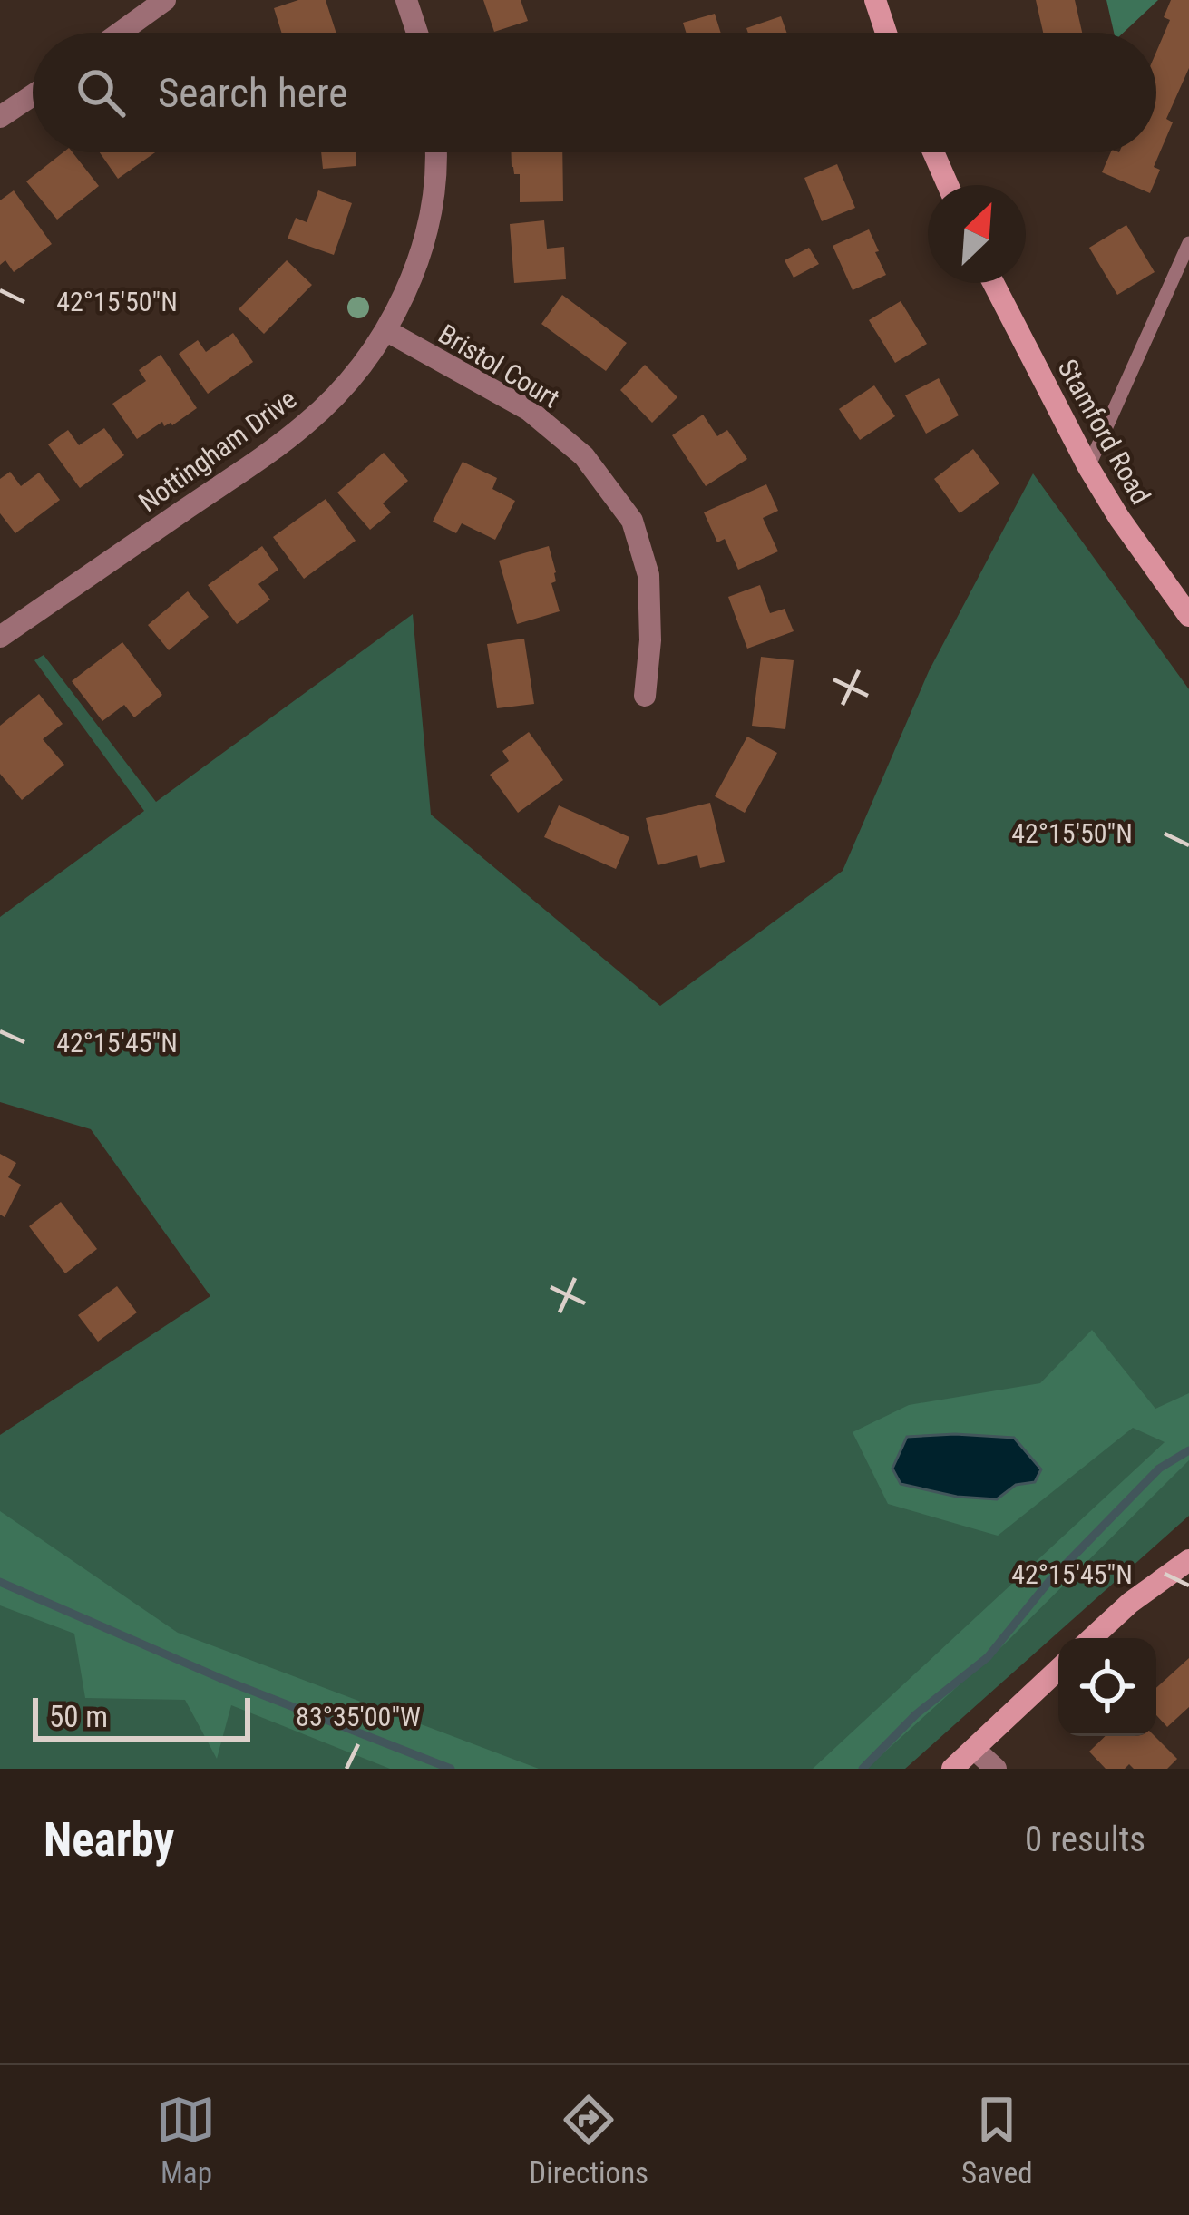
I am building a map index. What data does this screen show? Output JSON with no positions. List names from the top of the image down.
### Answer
{
  "streets": {
    "street": ["Bristol Court", "Stamford Road", "Nottingham Drive"]
  },
  "crossings": [
    ["Bristol Court", "Nottingham Drive"]
  ],
  "scale_bar": "50 m",
  "north": "top right",
  "page": {
    "search": "Search here",
    "scale": "50 m",
    "heading": ["Nearby", "0 results"],
    "nav": ["Map", "Directions", "Saved"]
  },
  "coordinates": ["42°15'50\"N", "42°15'45\"N", "83°35'00\"W"]
}
